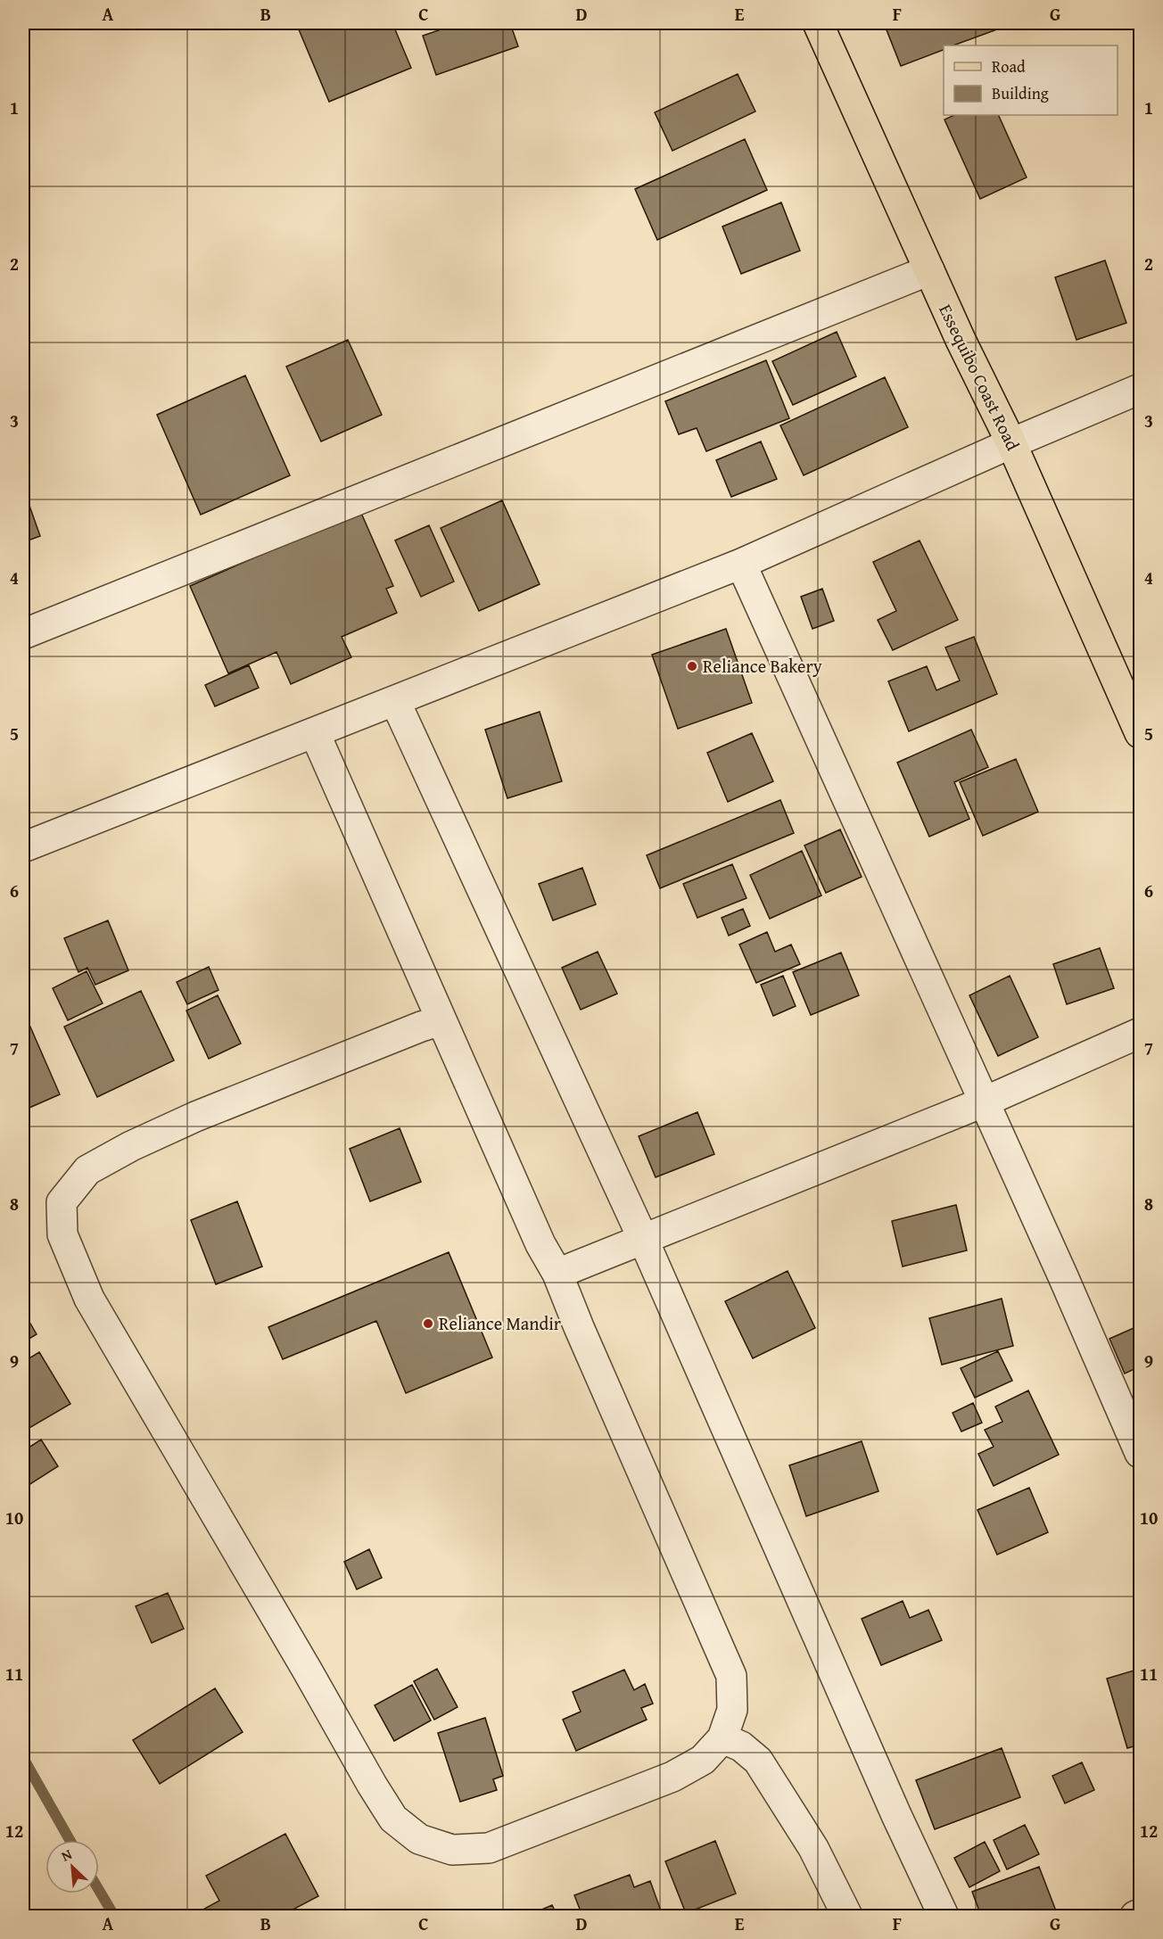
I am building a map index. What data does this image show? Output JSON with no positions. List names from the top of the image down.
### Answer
{
  "streets": {
    "main road": ["Essequibo Coast Road"]
  },
  "places": ["Reliance Bakery", "Reliance Mandir"],
  "legend": ["Road", "Building"],
  "north": "top left",
  "grid": {
    "columns": [
      "A",
      "B",
      "C",
      "D",
      "E",
      "F",
      "G"
    ],
    "rows": [
      "1",
      "2",
      "3",
      "4",
      "5",
      "6",
      "7",
      "8",
      "9",
      "10",
      "11",
      "12"
    ]
  }
}
